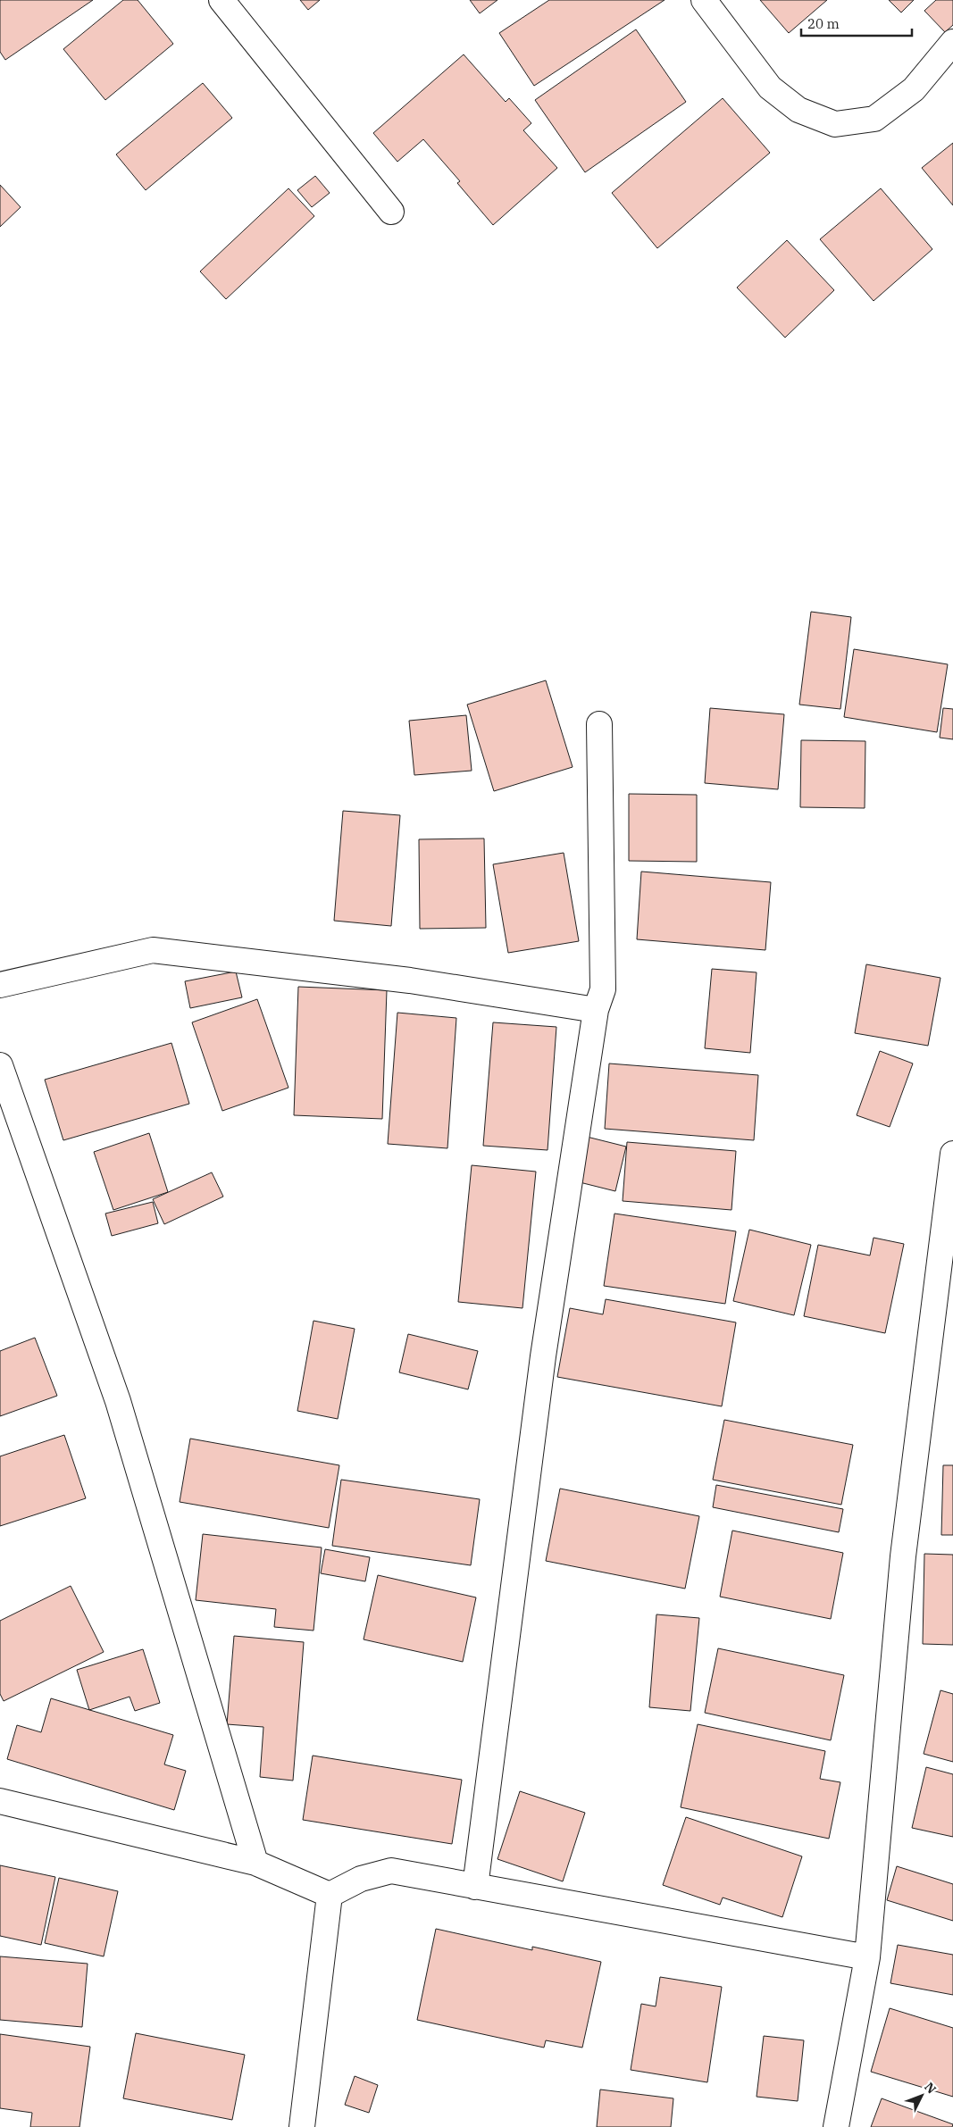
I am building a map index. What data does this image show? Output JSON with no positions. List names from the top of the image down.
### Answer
{
  "scale_bar": "20 m",
  "north": "top right"
}
